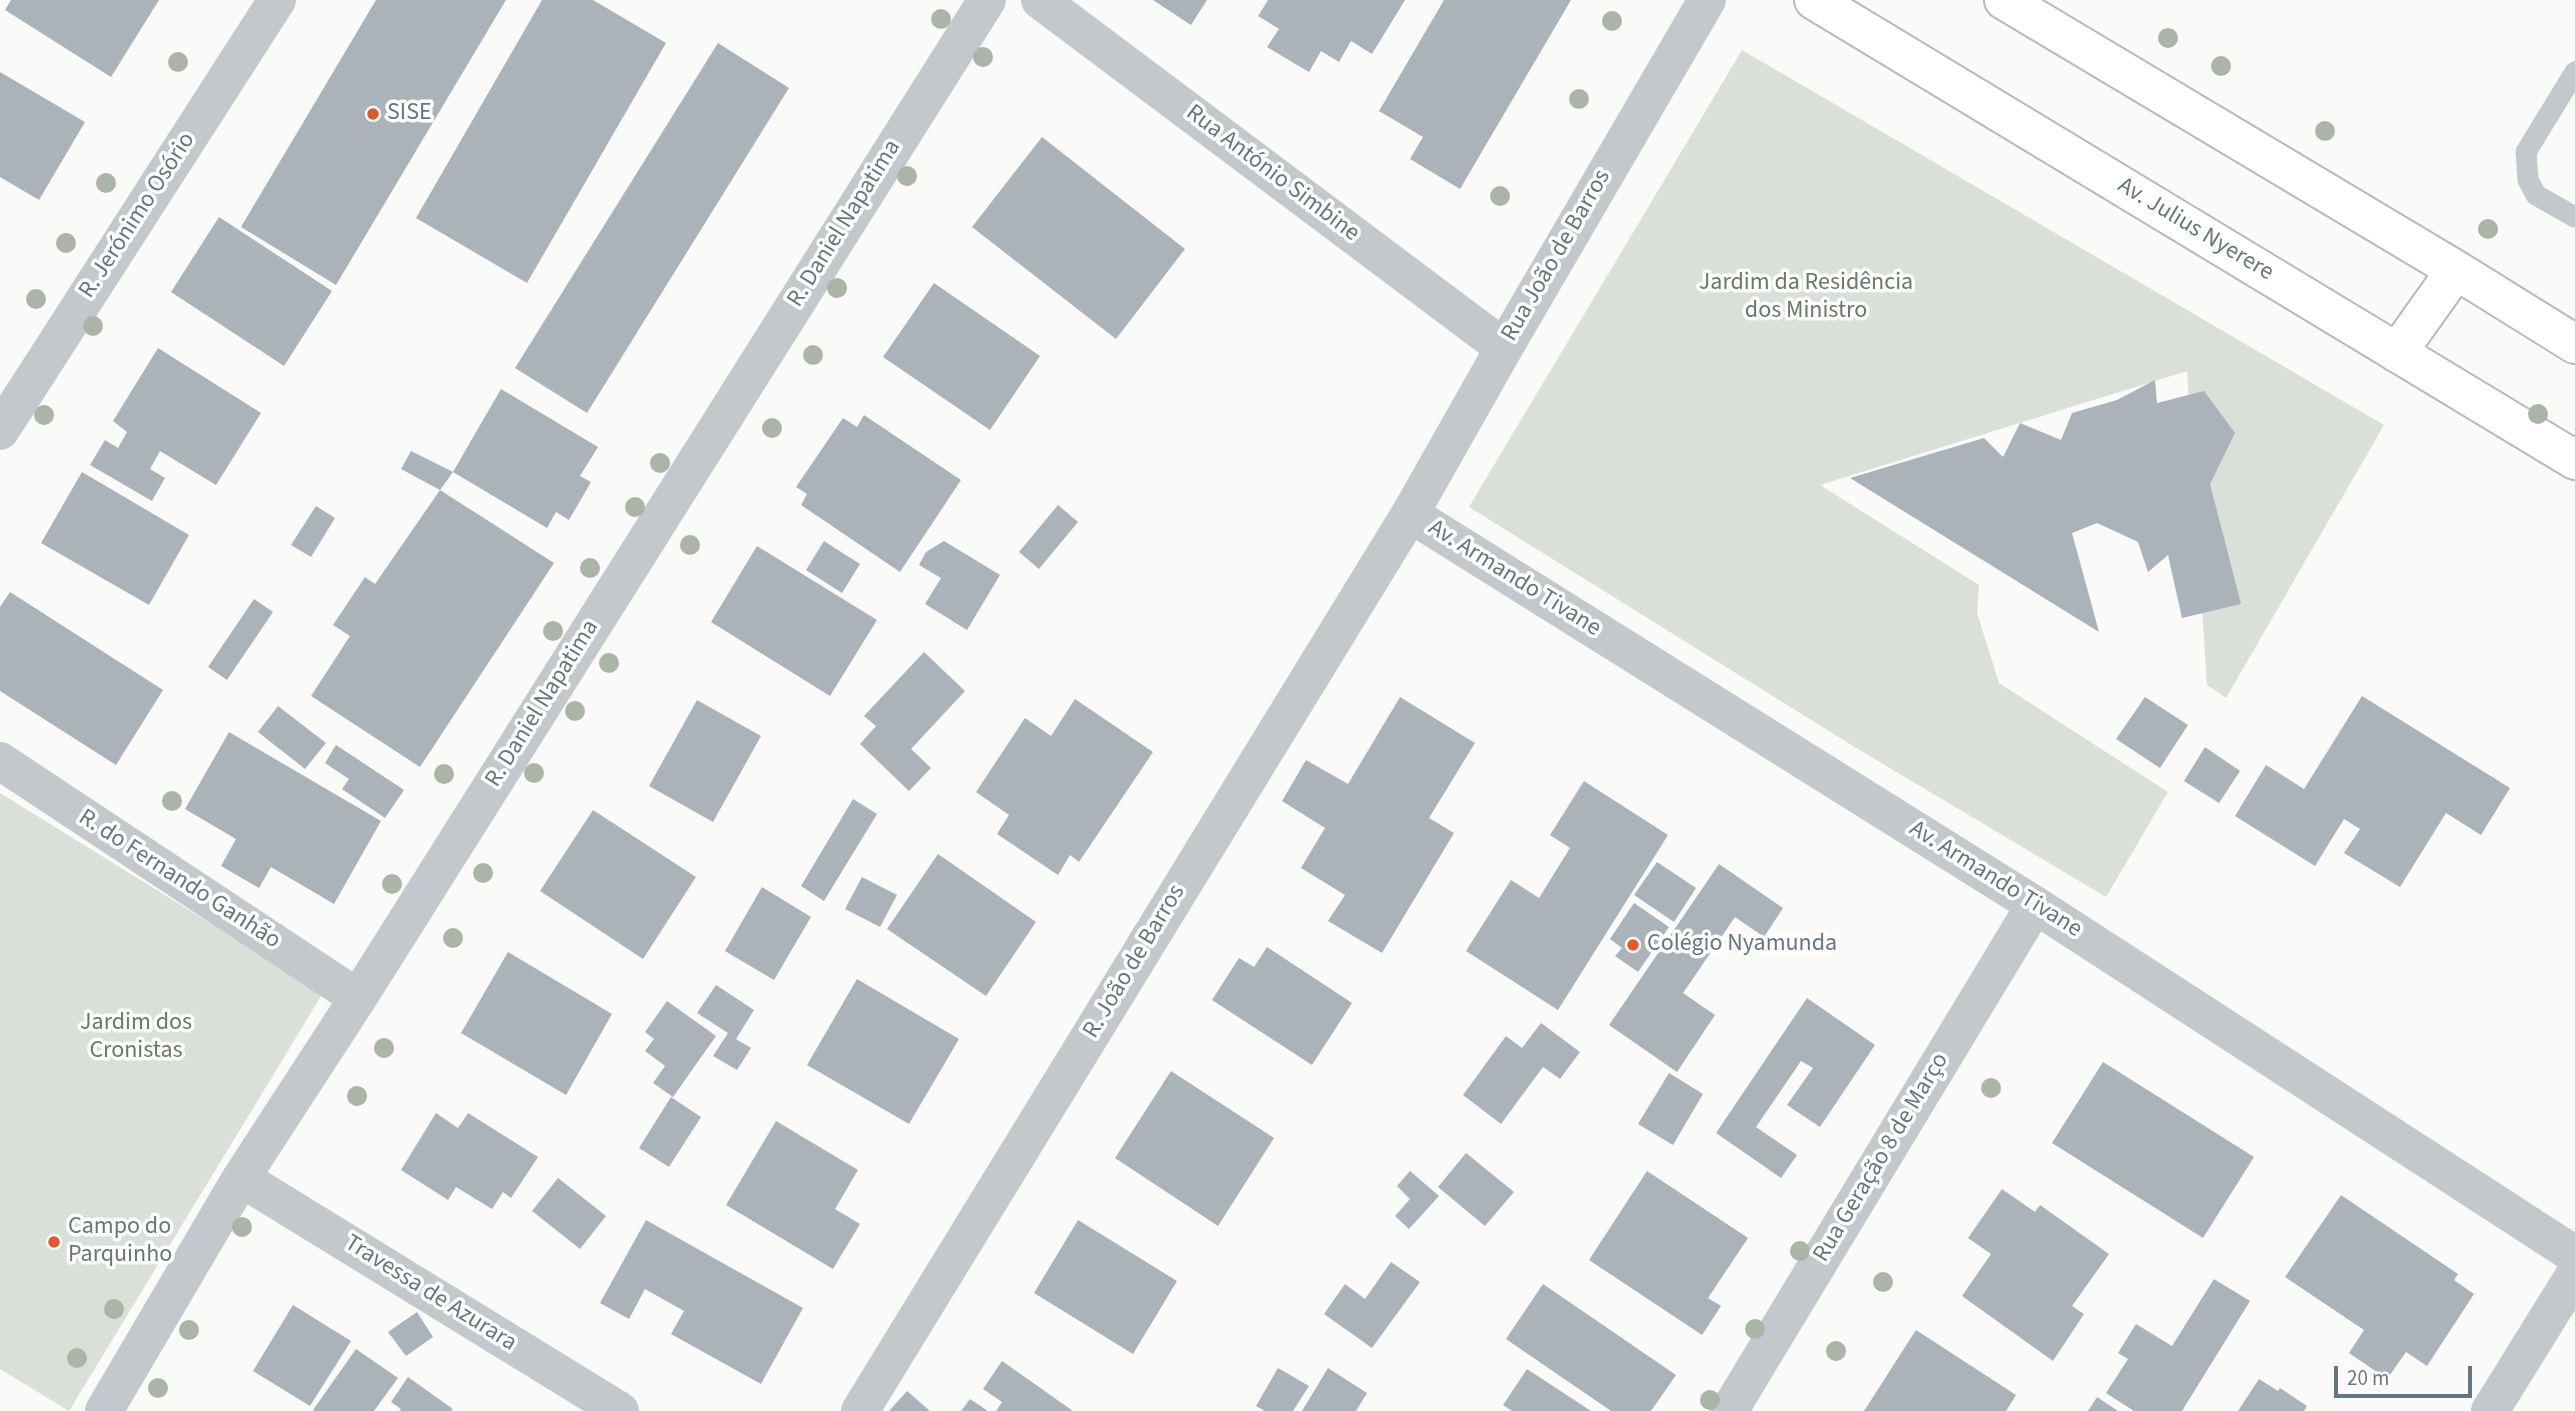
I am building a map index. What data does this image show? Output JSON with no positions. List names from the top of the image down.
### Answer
{
  "streets": {
    "main road": ["Av. Julius Nyerere"],
    "street": [
      "Rua António Simbine",
      "R. Jerónimo Osório",
      "R. Daniel Napatima",
      "Rua João de Barros",
      "Av. Armando Tivane",
      "R. do Fernando Ganhão",
      "R. João de Barros",
      "Rua Geração 8 de Março",
      "Travessa de Azurara"
    ]
  },
  "crossings": [
    ["Rua António Simbine", "Rua João de Barros"],
    ["R. Daniel Napatima", "R. do Fernando Ganhão"],
    ["R. Daniel Napatima", "Travessa de Azurara"],
    ["Rua João de Barros", "Av. Armando Tivane"],
    ["Rua João de Barros", "R. João de Barros"],
    ["Av. Armando Tivane", "R. João de Barros"],
    ["Av. Armando Tivane", "Rua Geração 8 de Março"]
  ],
  "parks": ["Jardim da Residência dos Ministro", "Jardim dos Cronistas"],
  "places": ["SISE", "Colégio Nyamunda", "Campo do Parquinho"],
  "scale_bar": "20 m"
}
